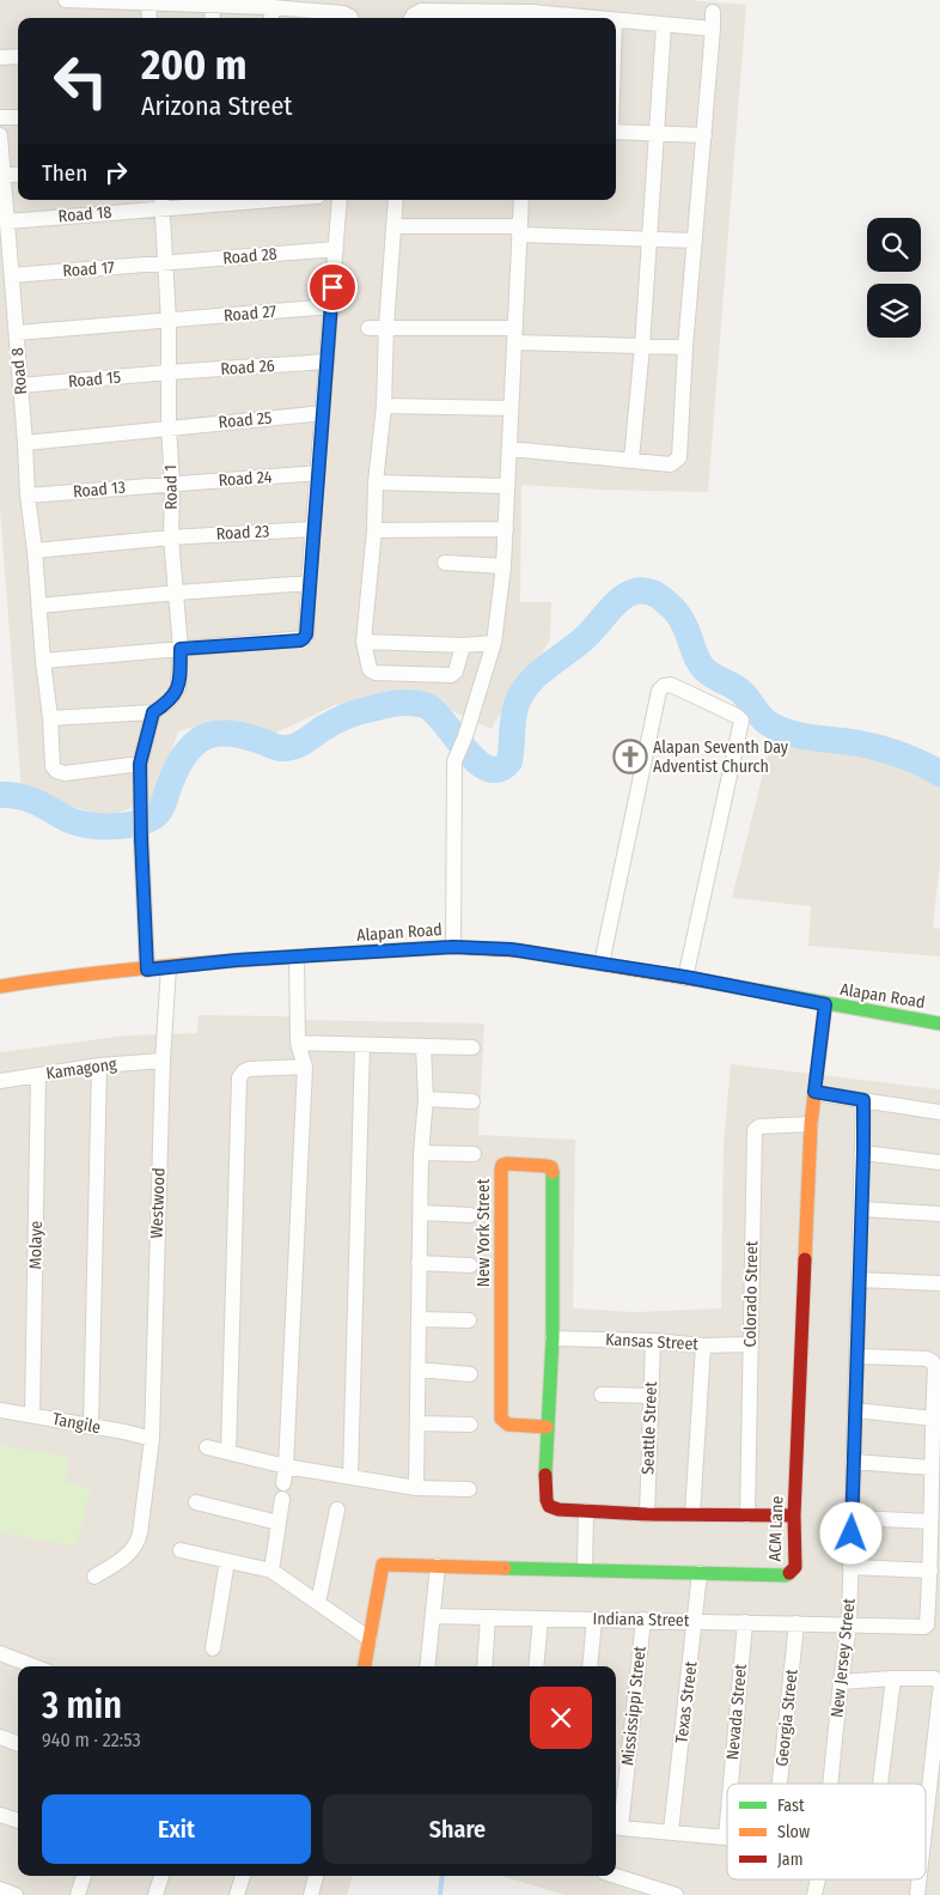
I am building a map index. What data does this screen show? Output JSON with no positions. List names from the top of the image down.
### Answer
{
  "streets": {
    "street": [
      "Road 18",
      "Road 28",
      "Road 17",
      "Road 27",
      "Road 26",
      "Road 8",
      "Road 15",
      "Road 25",
      "Road 24",
      "Road 1",
      "Road 13",
      "Road 23",
      "Alapan Road",
      "Kamagong",
      "Westwood",
      "New York Street",
      "Molaye",
      "Colorado Street",
      "Kansas Street",
      "Tangile",
      "Seattle Street",
      "ACM Lane",
      "Indiana Street",
      "New Jersey Street",
      "Texas Street",
      "Mississippi Street",
      "Nevada Street",
      "Georgia Street"
    ]
  },
  "crossings": [
    ["Road 18", "Road 8"],
    ["Road 18", "Road 1"],
    ["Road 28", "Road 17"],
    ["Road 28", "Road 1"],
    ["Road 17", "Road 8"],
    ["Road 17", "Road 1"],
    ["Road 27", "Road 8"],
    ["Road 27", "Road 1"],
    ["Road 26", "Road 15"],
    ["Road 26", "Road 1"],
    ["Road 8", "Road 15"],
    ["Road 8", "Road 25"],
    ["Road 8", "Road 13"],
    ["Road 8", "Road 23"],
    ["Road 15", "Road 1"],
    ["Road 25", "Road 1"],
    ["Road 24", "Road 1"],
    ["Road 24", "Road 13"],
    ["Road 1", "Road 13"],
    ["Road 1", "Road 23"],
    ["Alapan Road", "Westwood"],
    ["Alapan Road", "ACM Lane"],
    ["Kamagong", "Westwood"],
    ["Kamagong", "Molaye"],
    ["Westwood", "Tangile"],
    ["New York Street", "Kansas Street"],
    ["Molaye", "Tangile"],
    ["Colorado Street", "Kansas Street"],
    ["Colorado Street", "ACM Lane"],
    ["Kansas Street", "Seattle Street"],
    ["ACM Lane", "Texas Street"],
    ["Indiana Street", "New Jersey Street"],
    ["Indiana Street", "Texas Street"],
    ["Indiana Street", "Mississippi Street"],
    ["Indiana Street", "Nevada Street"],
    ["Indiana Street", "Georgia Street"]
  ],
  "places": {
    "church": ["Alapan Seventh Day Adventist Church"]
  },
  "legend": ["Fast", "Slow", "Jam"],
  "page": {
    "turn": ["200 m", "Arizona Street"],
    "then": "Then",
    "heading": ["3 min", "940 m · 22:53"],
    "buttons": ["Exit", "Share"]
  }
}
